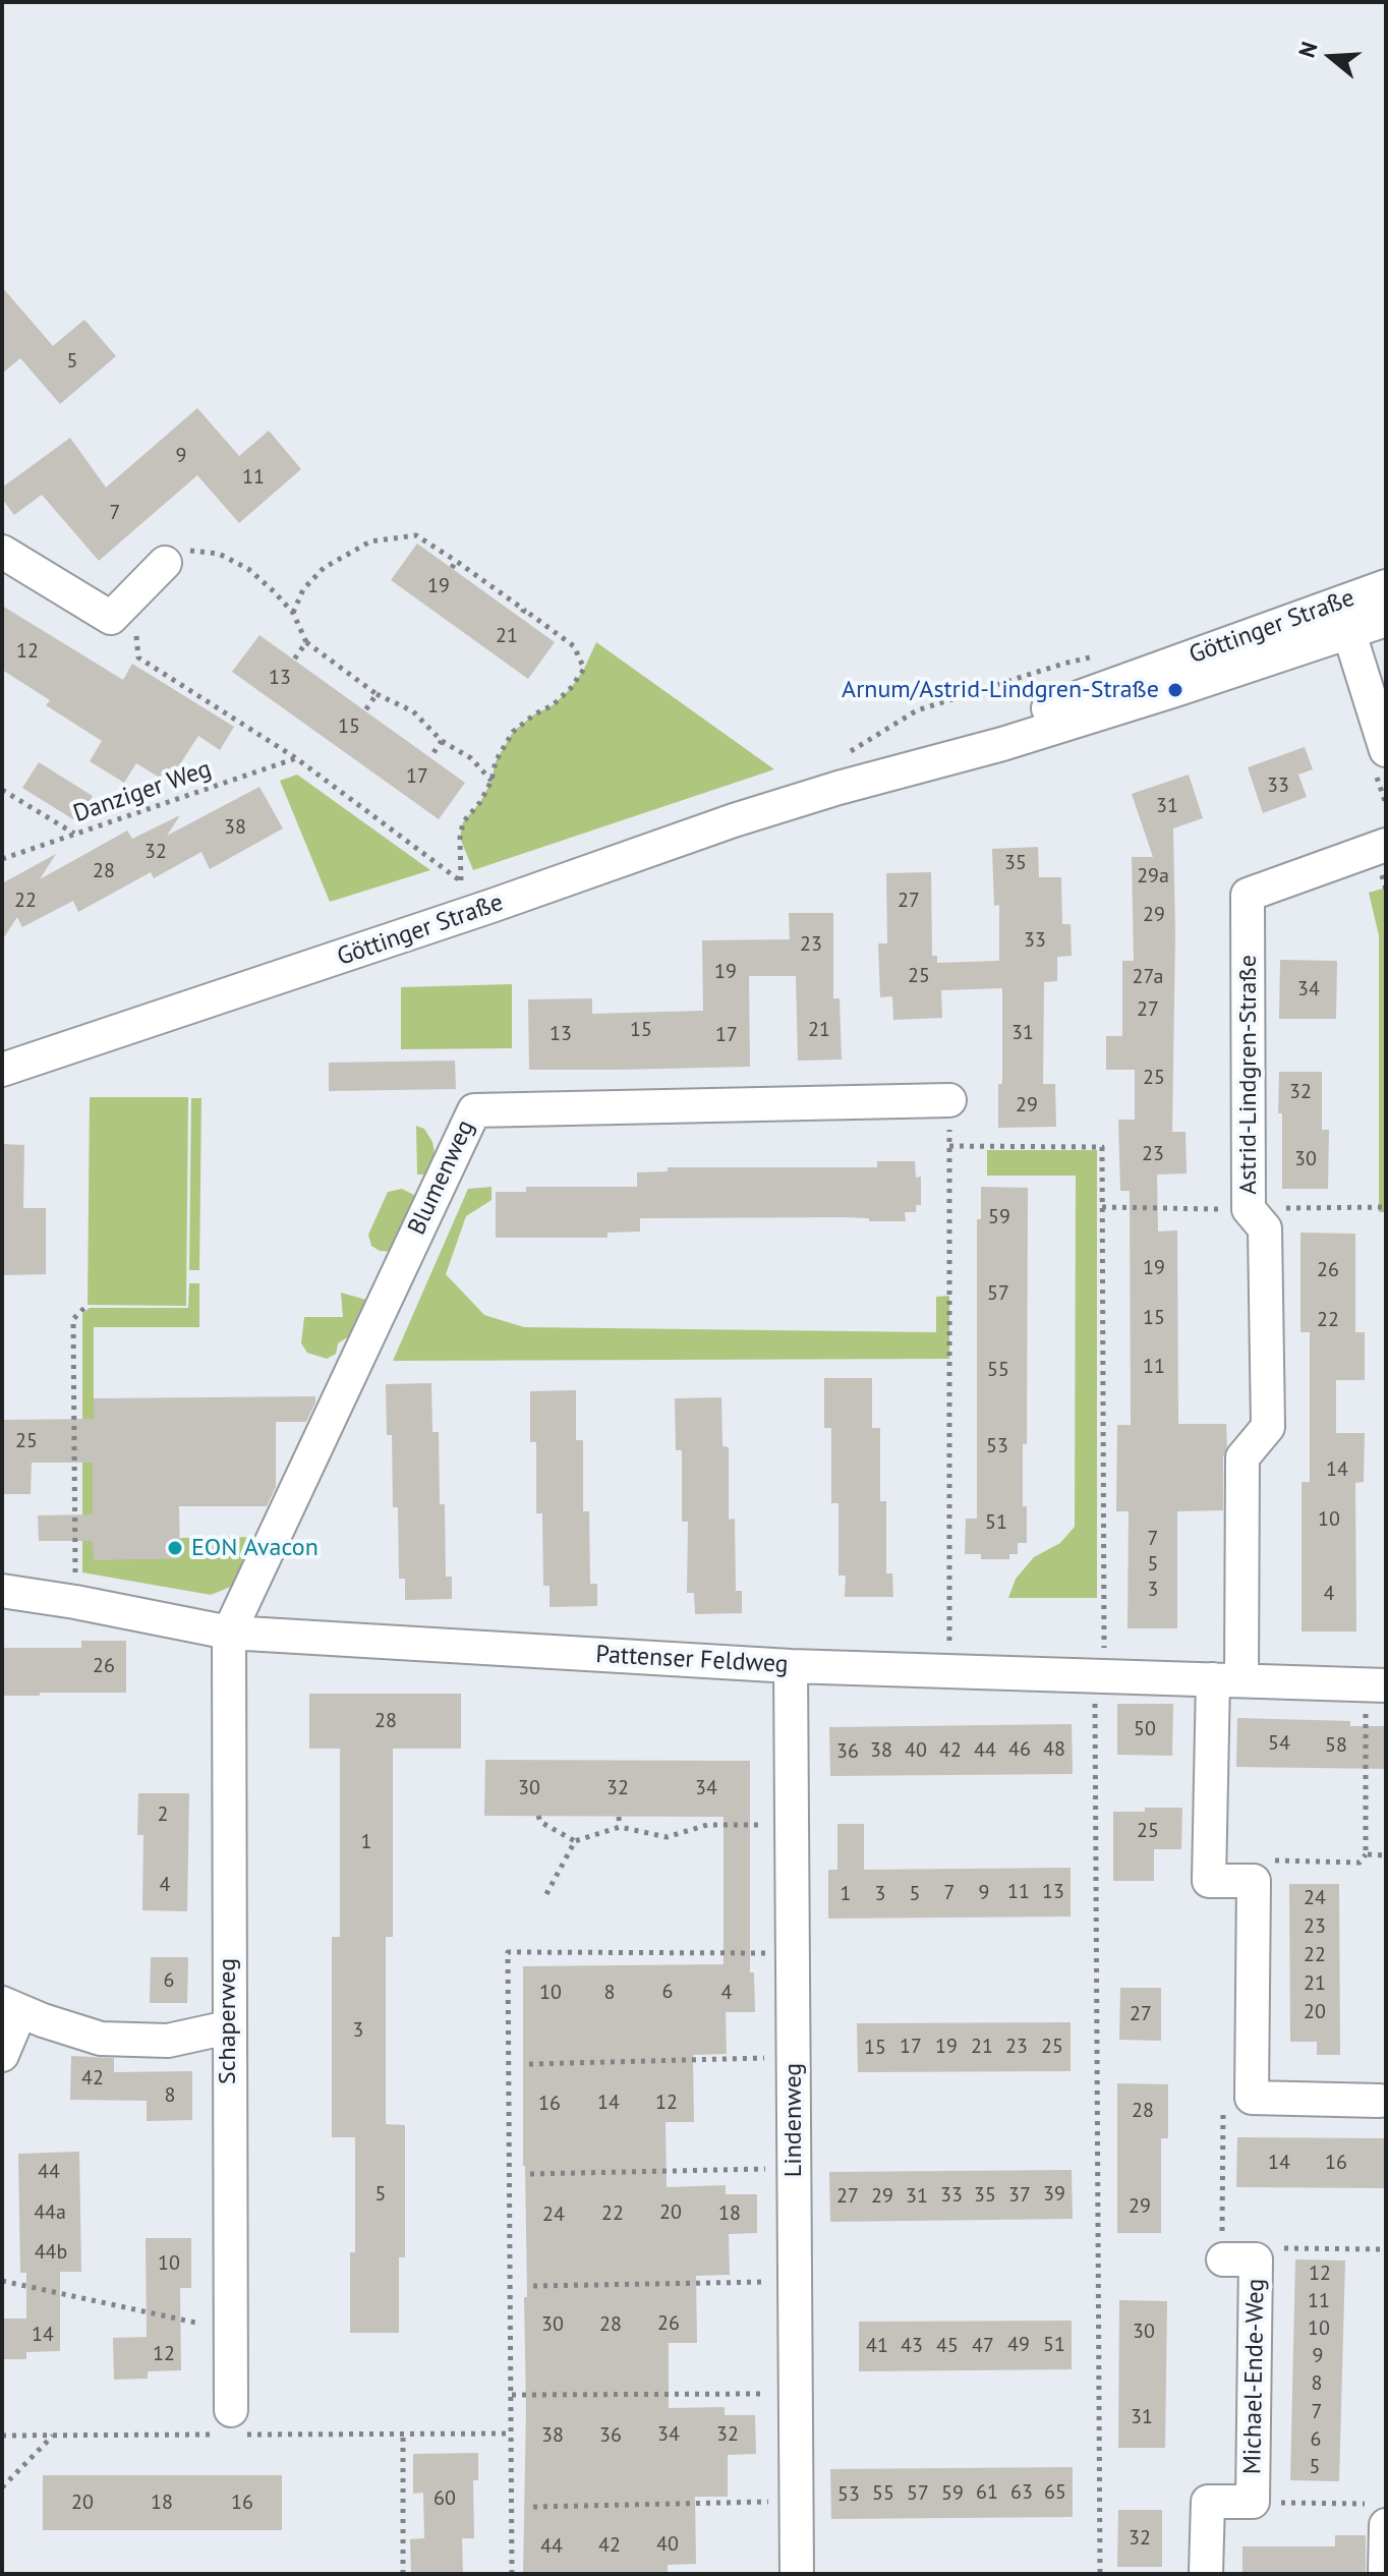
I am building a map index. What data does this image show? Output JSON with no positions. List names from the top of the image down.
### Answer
{
  "streets": {
    "street": [
      "Göttinger Straße",
      "Astrid-Lindgren-Straße",
      "Blumenweg",
      "Pattenser Feldweg",
      "Schaperweg",
      "Lindenweg",
      "Michael-Ende-Weg"
    ],
    "path": ["Danziger Weg"]
  },
  "crossings": [
    ["Astrid-Lindgren-Straße", "Pattenser Feldweg"],
    ["Blumenweg", "Pattenser Feldweg"],
    ["Blumenweg", "Schaperweg"],
    ["Pattenser Feldweg", "Schaperweg"],
    ["Pattenser Feldweg", "Lindenweg"]
  ],
  "places": ["Arnum/Astrid-Lindgren-Straße", "EON Avacon"],
  "house_numbers": [
    "5",
    "9",
    "11",
    "7",
    "19",
    "21",
    "12",
    "13",
    "15",
    "17",
    "33",
    "31",
    "38",
    "32",
    "35",
    "28",
    "29a",
    "22",
    "27",
    "29",
    "33",
    "23",
    "19",
    "25",
    "27a",
    "34",
    "27",
    "15",
    "21",
    "31",
    "13",
    "17",
    "25",
    "32",
    "29",
    "23",
    "30",
    "59",
    "19",
    "26",
    "57",
    "15",
    "22",
    "11",
    "55",
    "25",
    "53",
    "14",
    "10",
    "51",
    "7",
    "5",
    "3",
    "4",
    "26",
    "28",
    "50",
    "54",
    "58",
    "46",
    "48",
    "38",
    "40",
    "42",
    "44",
    "36",
    "30",
    "32",
    "34",
    "2",
    "25",
    "1",
    "4",
    "11",
    "13",
    "7",
    "9",
    "1",
    "3",
    "5",
    "24",
    "23",
    "22",
    "6",
    "21",
    "6",
    "10",
    "8",
    "4",
    "20",
    "27",
    "3",
    "17",
    "19",
    "21",
    "23",
    "25",
    "15",
    "42",
    "8",
    "14",
    "12",
    "16",
    "28",
    "14",
    "16",
    "44",
    "5",
    "39",
    "33",
    "35",
    "37",
    "27",
    "29",
    "31",
    "29",
    "44a",
    "20",
    "22",
    "18",
    "24",
    "44b",
    "10",
    "12",
    "11",
    "26",
    "30",
    "28",
    "10",
    "30",
    "14",
    "49",
    "51",
    "41",
    "43",
    "45",
    "47",
    "12",
    "9",
    "8",
    "7",
    "31",
    "34",
    "32",
    "38",
    "36",
    "6",
    "5",
    "61",
    "63",
    "65",
    "55",
    "57",
    "59",
    "53",
    "60",
    "20",
    "18",
    "16",
    "32",
    "40",
    "42",
    "44"
  ],
  "north": "left"
}
